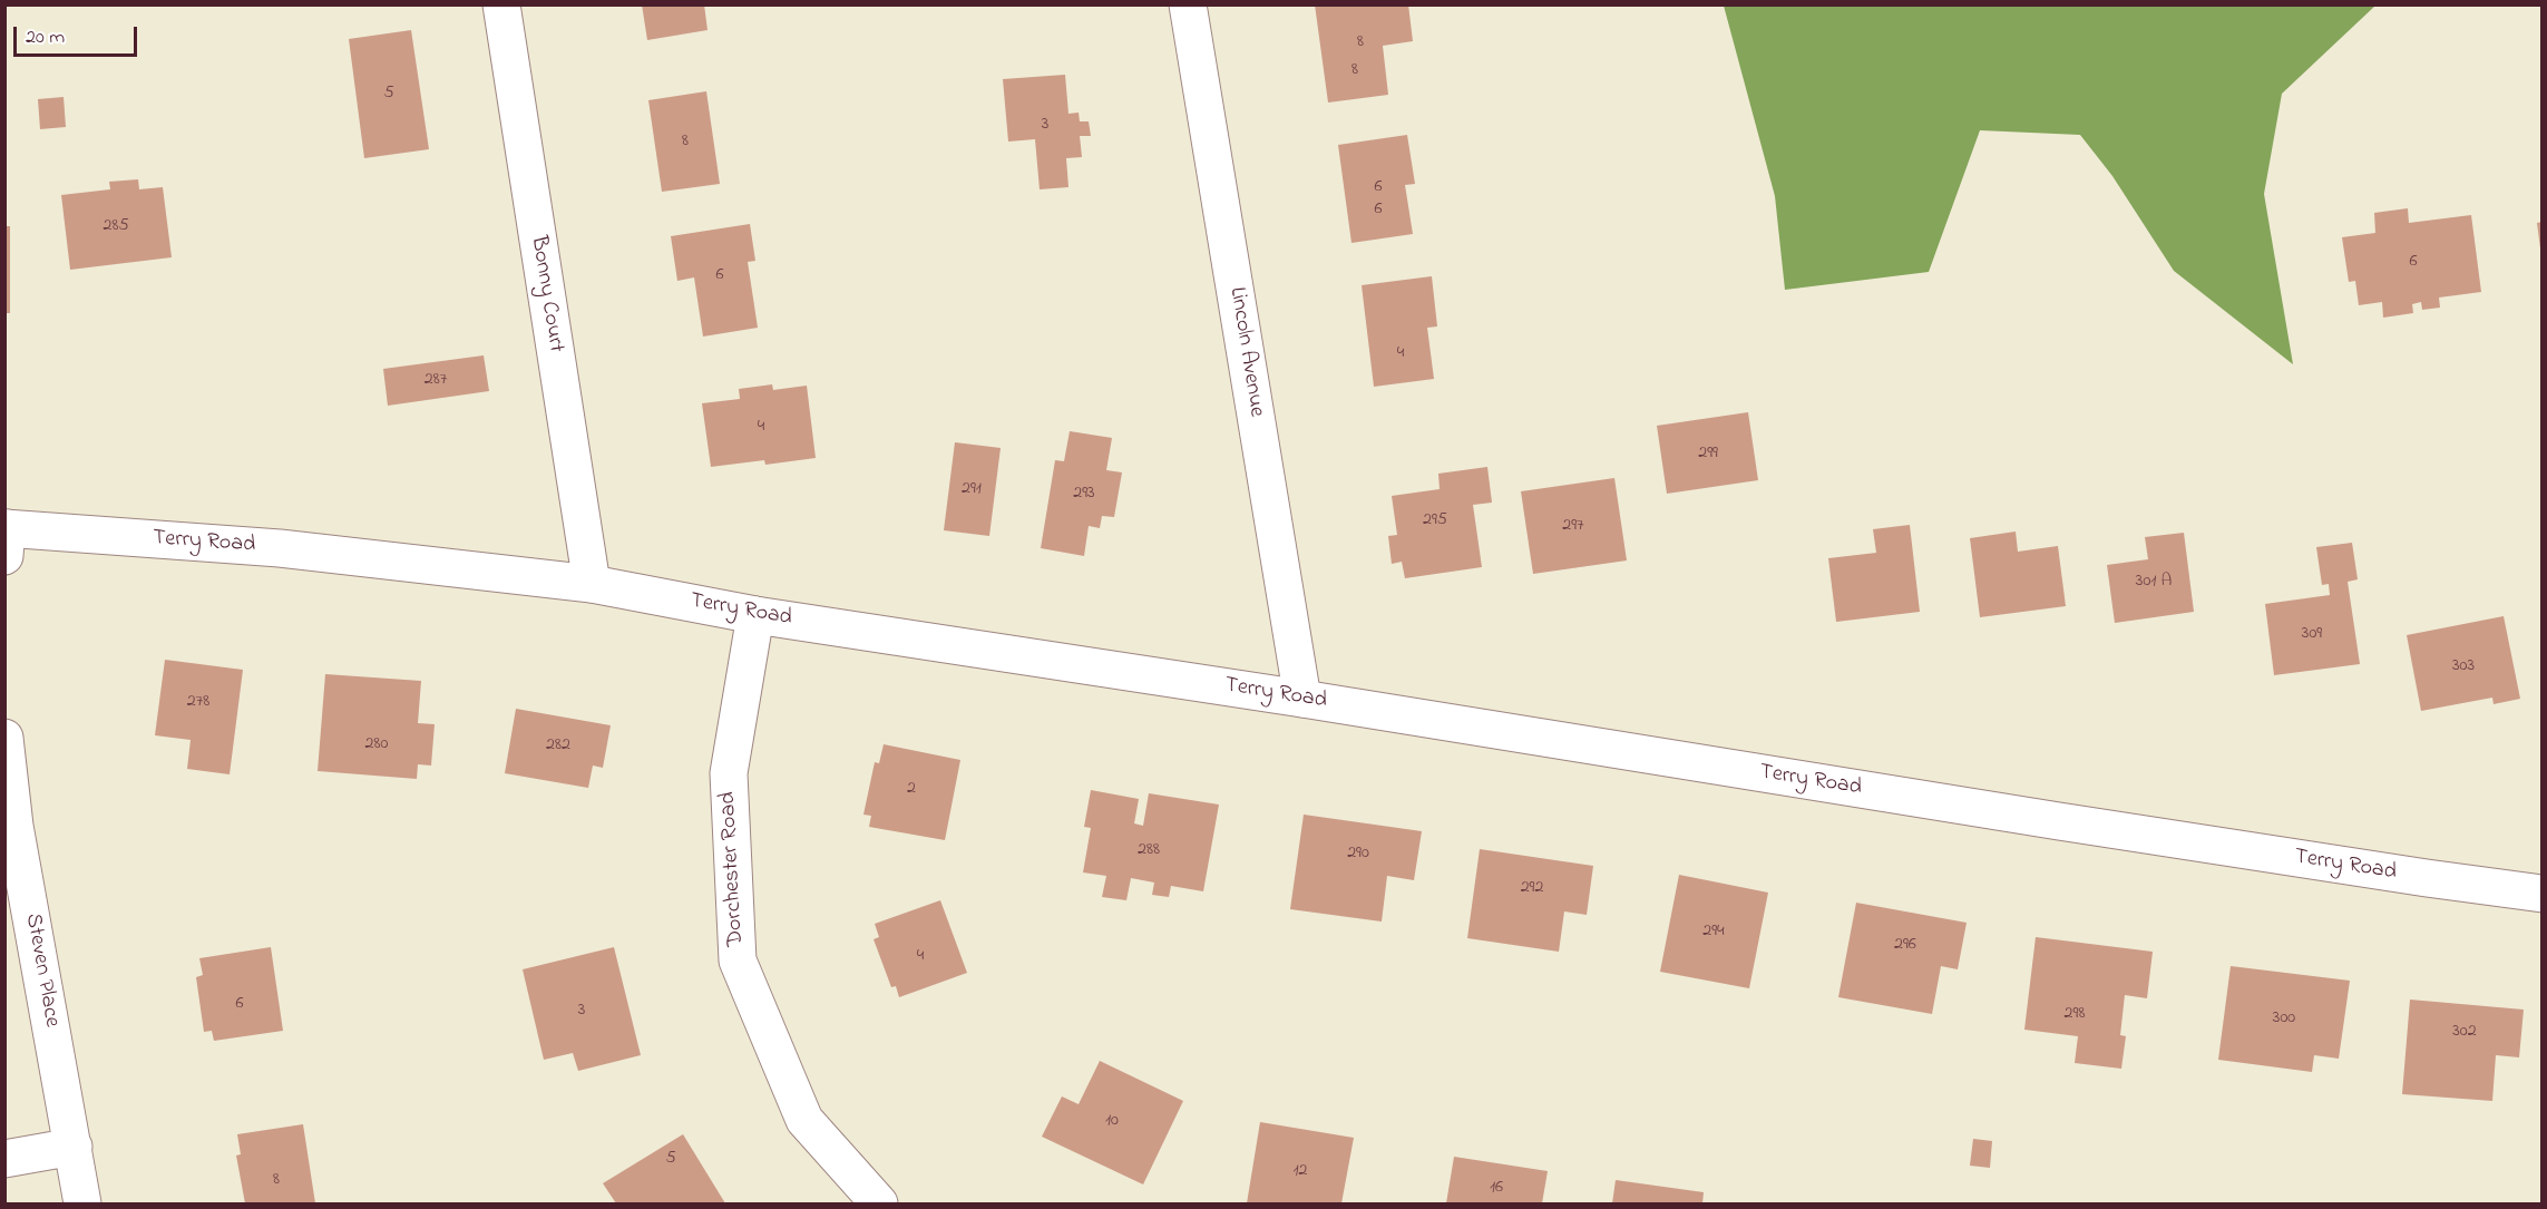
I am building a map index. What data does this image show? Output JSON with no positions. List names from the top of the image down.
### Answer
{
  "streets": {
    "street": [
      "Bonny Court",
      "Lincoln Avenue",
      "Terry Road",
      "Dorchester Road",
      "Steven Place"
    ]
  },
  "crossings": [
    ["Bonny Court", "Terry Road"],
    ["Lincoln Avenue", "Terry Road"],
    ["Terry Road", "Dorchester Road"]
  ],
  "house_numbers": [
    "8",
    "8",
    "5",
    "3",
    "8",
    "6",
    "6",
    "285",
    "6",
    "6",
    "4",
    "287",
    "4",
    "299",
    "291",
    "293",
    "295",
    "297",
    "301 A",
    "309",
    "303",
    "278",
    "280",
    "282",
    "2",
    "288",
    "290",
    "292",
    "294",
    "296",
    "4",
    "6",
    "3",
    "298",
    "300",
    "302",
    "10",
    "5",
    "12",
    "8",
    "16"
  ],
  "scale_bar": "20 m"
}
